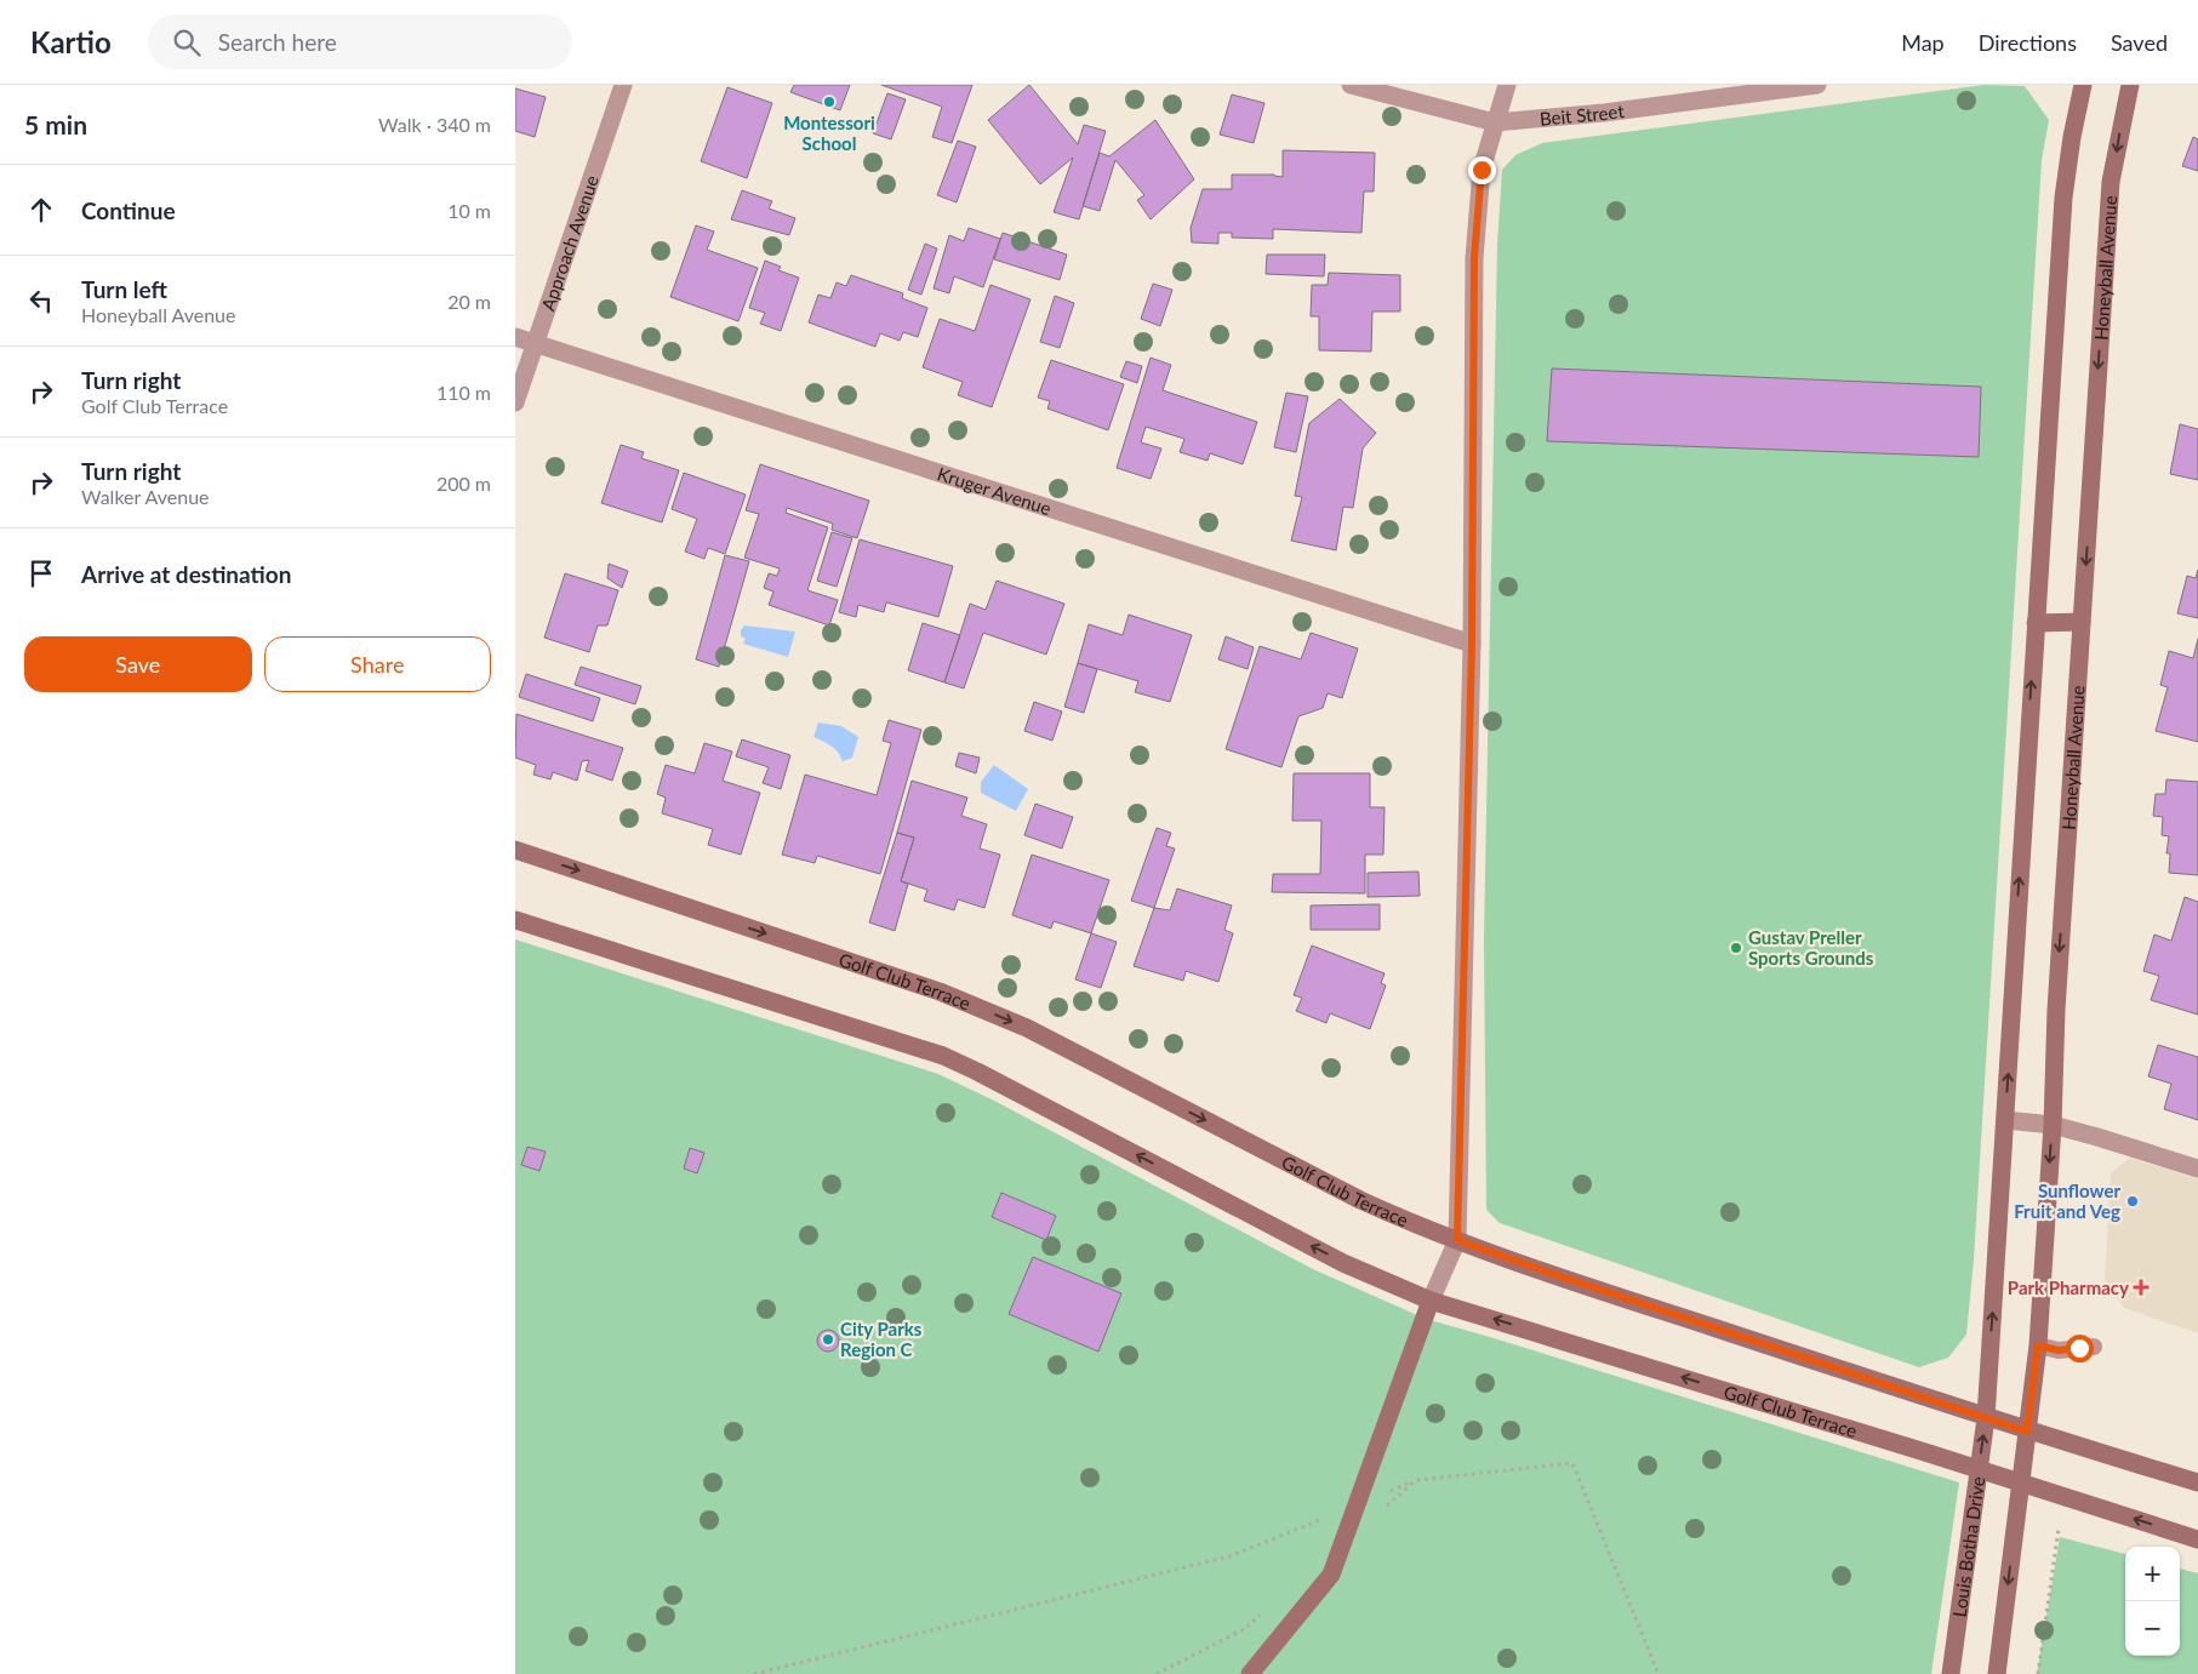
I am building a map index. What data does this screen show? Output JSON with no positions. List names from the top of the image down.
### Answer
{
  "streets": {
    "street": [
      "Beit Street",
      "Approach Avenue",
      "Honeyball Avenue",
      "Kruger Avenue",
      "Golf Club Terrace",
      "Louis Botha Drive"
    ]
  },
  "crossings": [
    ["Approach Avenue", "Kruger Avenue"],
    ["Honeyball Avenue", "Golf Club Terrace"],
    ["Golf Club Terrace", "Louis Botha Drive"]
  ],
  "places": {
    "other": [
      "Montessori School",
      "Gustav Preller Sports Grounds",
      "Sunflower Fruit and Veg",
      "City Parks Region C"
    ],
    "health": ["Park Pharmacy"]
  },
  "page": {
    "header": "Kartio",
    "search": "Search here",
    "nav": ["Map", "Directions", "Saved"],
    "heading": ["5 min", "Walk · 340 m"],
    "list": [
      ["Continue", "10 m"],
      ["Turn left", "Honeyball Avenue", "20 m"],
      ["Turn right", "Golf Club Terrace", "110 m"],
      ["Turn right", "Walker Avenue", "200 m"],
      "Arrive at destination"
    ],
    "buttons": ["Save", "Share"],
    "map_buttons": ["+", "−"]
  }
}
